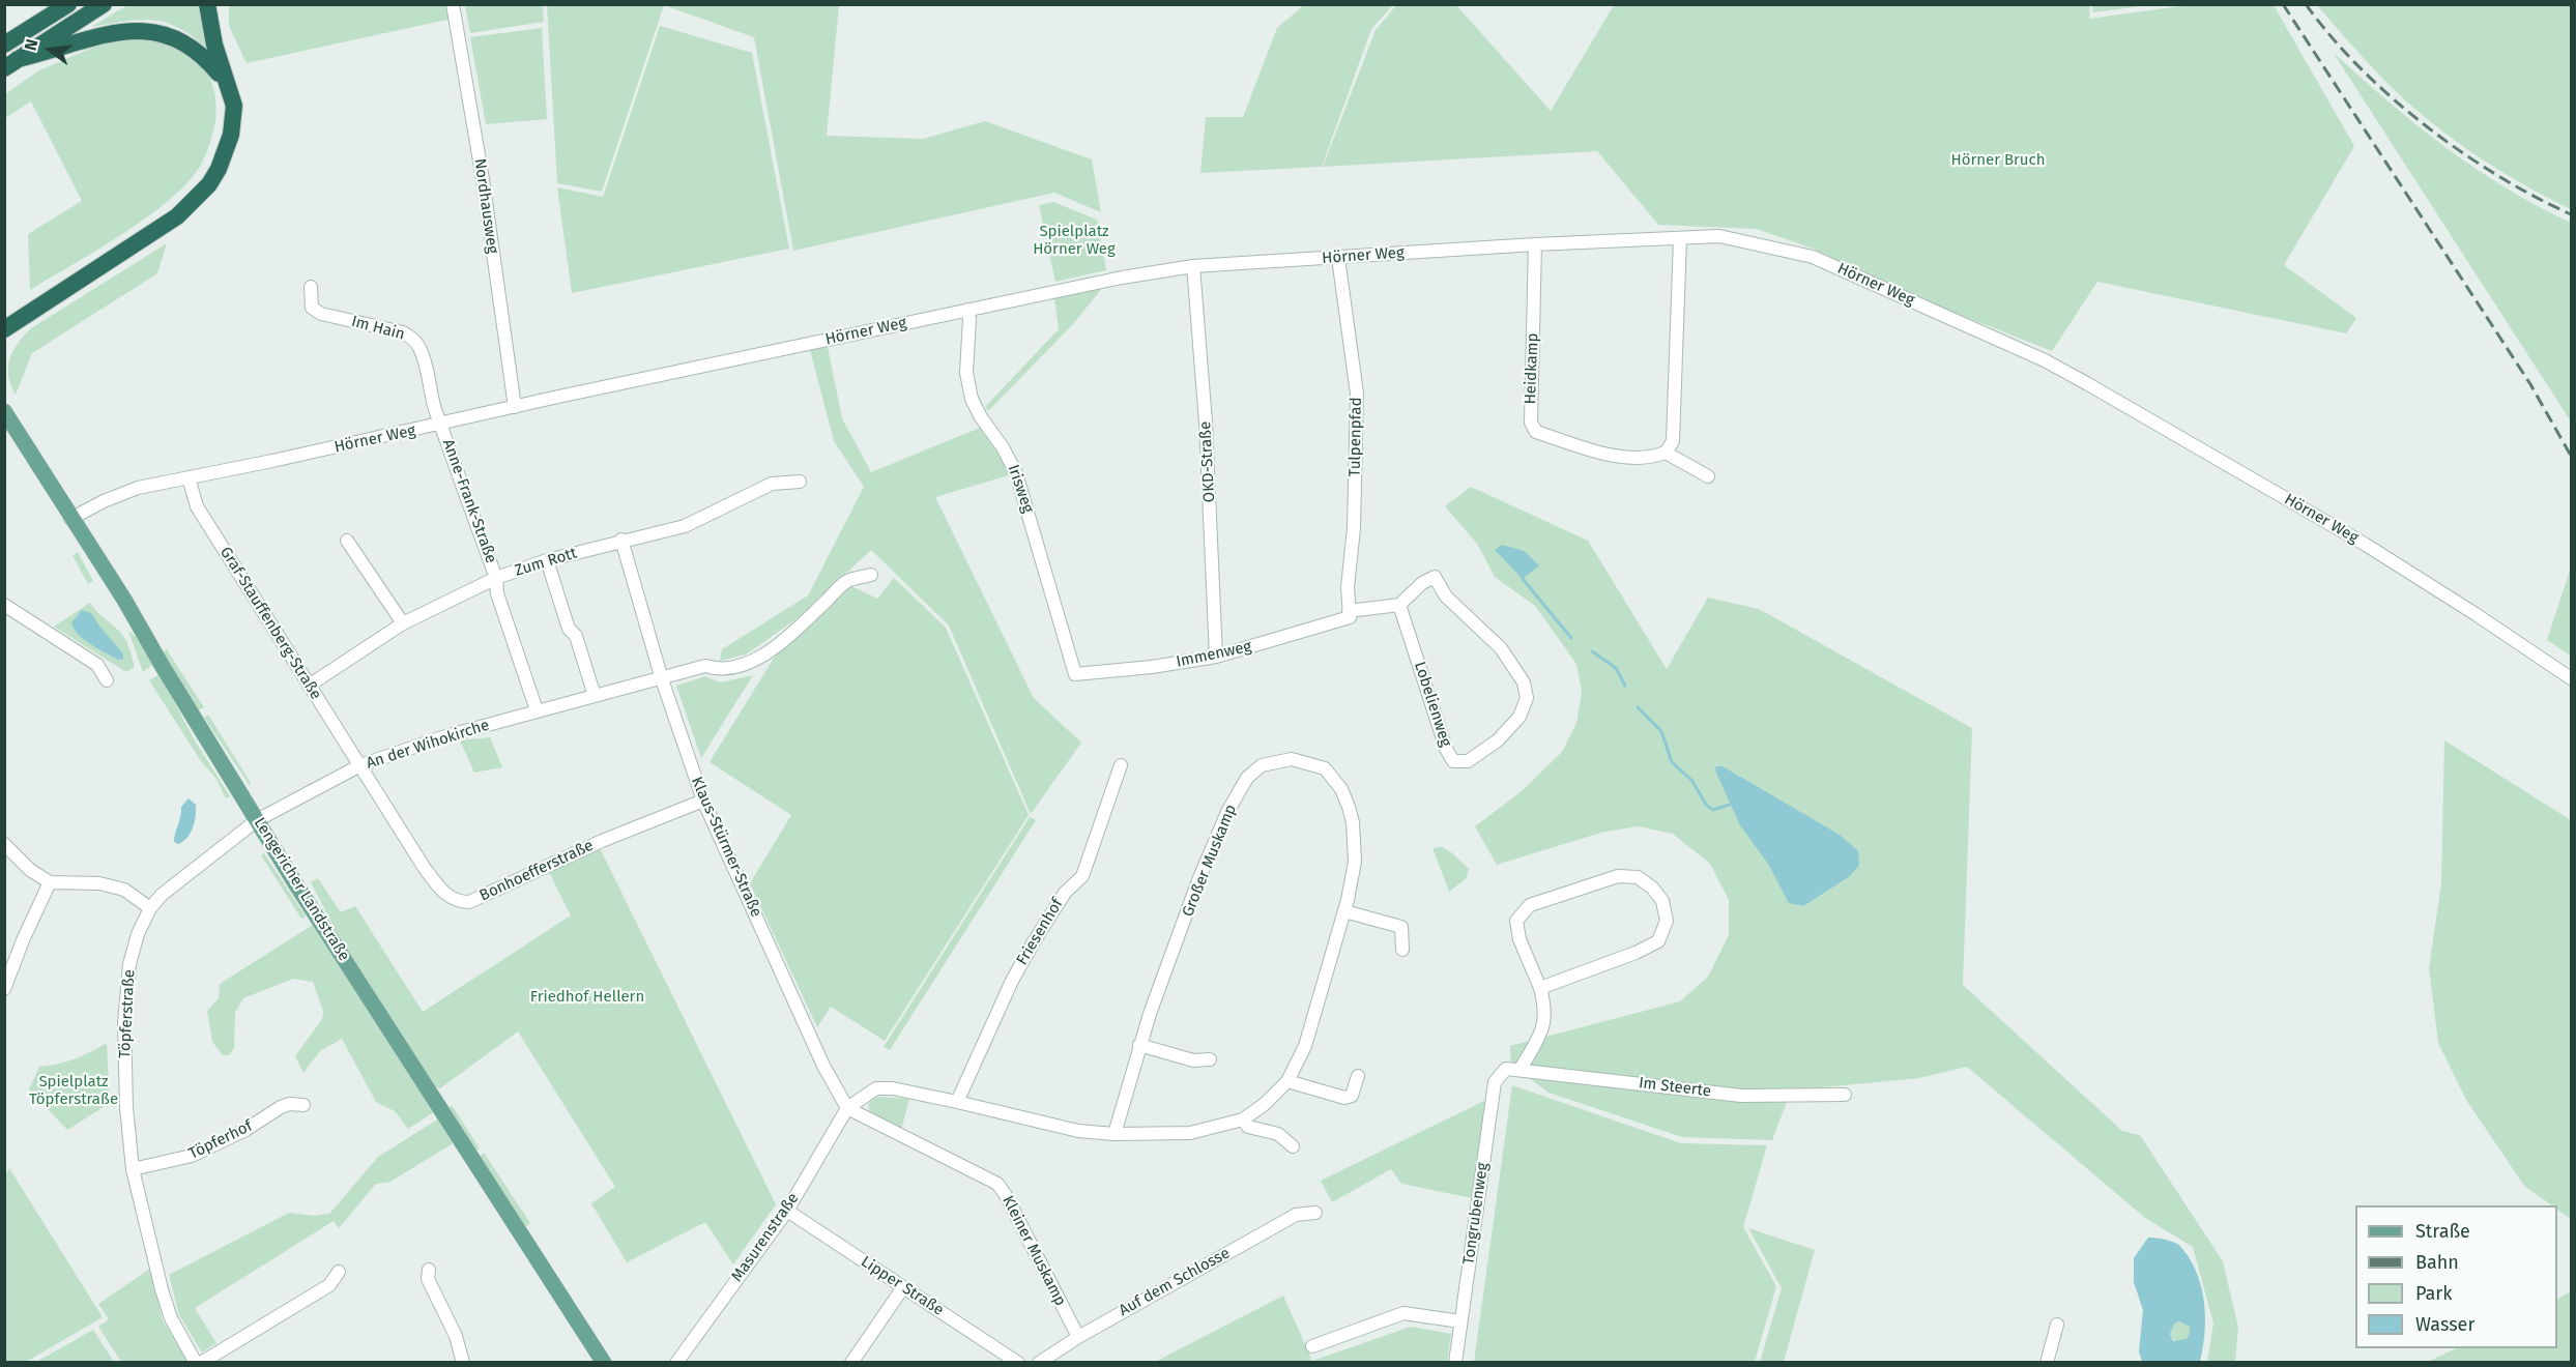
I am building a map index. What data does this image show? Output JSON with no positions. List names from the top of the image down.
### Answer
{
  "streets": {
    "main road": ["Lengericher Landstraße"],
    "street": [
      "Nordhausweg",
      "Hörner Weg",
      "Im Hain",
      "Heidkamp",
      "Tulpenpfad",
      "OKD-Straße",
      "Irisweg",
      "Anne-Frank-Straße",
      "Zum Rott",
      "Graf-Stauffenberg-Straße",
      "Immenweg",
      "Lobelienweg",
      "An der Wihokirche",
      "Klaus-Stürmer-Straße",
      "Großer Muskamp",
      "Bonhoefferstraße",
      "Friesenhof",
      "Töpferstraße",
      "Im Steerte",
      "Töpferhof",
      "Tongrubenweg",
      "Masurenstraße",
      "Kleiner Muskamp",
      "Auf dem Schlosse",
      "Lipper Straße"
    ]
  },
  "crossings": [
    ["Nordhausweg", "Hörner Weg"],
    ["Hörner Weg", "Im Hain"],
    ["Hörner Weg", "Heidkamp"],
    ["Hörner Weg", "Tulpenpfad"],
    ["Hörner Weg", "OKD-Straße"],
    ["Hörner Weg", "Irisweg"],
    ["Hörner Weg", "Anne-Frank-Straße"],
    ["Hörner Weg", "Graf-Stauffenberg-Straße"],
    ["Hörner Weg", "Lengericher Landstraße"],
    ["Im Hain", "Anne-Frank-Straße"],
    ["Tulpenpfad", "Immenweg"],
    ["OKD-Straße", "Immenweg"],
    ["Irisweg", "Immenweg"],
    ["Anne-Frank-Straße", "Zum Rott"],
    ["Zum Rott", "Graf-Stauffenberg-Straße"],
    ["Zum Rott", "Klaus-Stürmer-Straße"],
    ["Graf-Stauffenberg-Straße", "An der Wihokirche"],
    ["Graf-Stauffenberg-Straße", "Bonhoefferstraße"],
    ["An der Wihokirche", "Klaus-Stürmer-Straße"],
    ["An der Wihokirche", "Bonhoefferstraße"],
    ["An der Wihokirche", "Lengericher Landstraße"],
    ["An der Wihokirche", "Töpferstraße"],
    ["Klaus-Stürmer-Straße", "Großer Muskamp"],
    ["Klaus-Stürmer-Straße", "Bonhoefferstraße"],
    ["Klaus-Stürmer-Straße", "Masurenstraße"],
    ["Klaus-Stürmer-Straße", "Kleiner Muskamp"],
    ["Großer Muskamp", "Friesenhof"],
    ["Großer Muskamp", "Masurenstraße"],
    ["Großer Muskamp", "Kleiner Muskamp"],
    ["Lengericher Landstraße", "Töpferstraße"],
    ["Töpferstraße", "Töpferhof"],
    ["Im Steerte", "Tongrubenweg"],
    ["Masurenstraße", "Kleiner Muskamp"],
    ["Masurenstraße", "Lipper Straße"],
    ["Kleiner Muskamp", "Auf dem Schlosse"]
  ],
  "parks": [
    "Hörner Bruch",
    "Spielplatz Hörner Weg",
    "Friedhof Hellern",
    "Spielplatz Töpferstraße"
  ],
  "legend": [
    "Straße",
    "Bahn",
    "Park",
    "Wasser"
  ],
  "north": "left"
}
